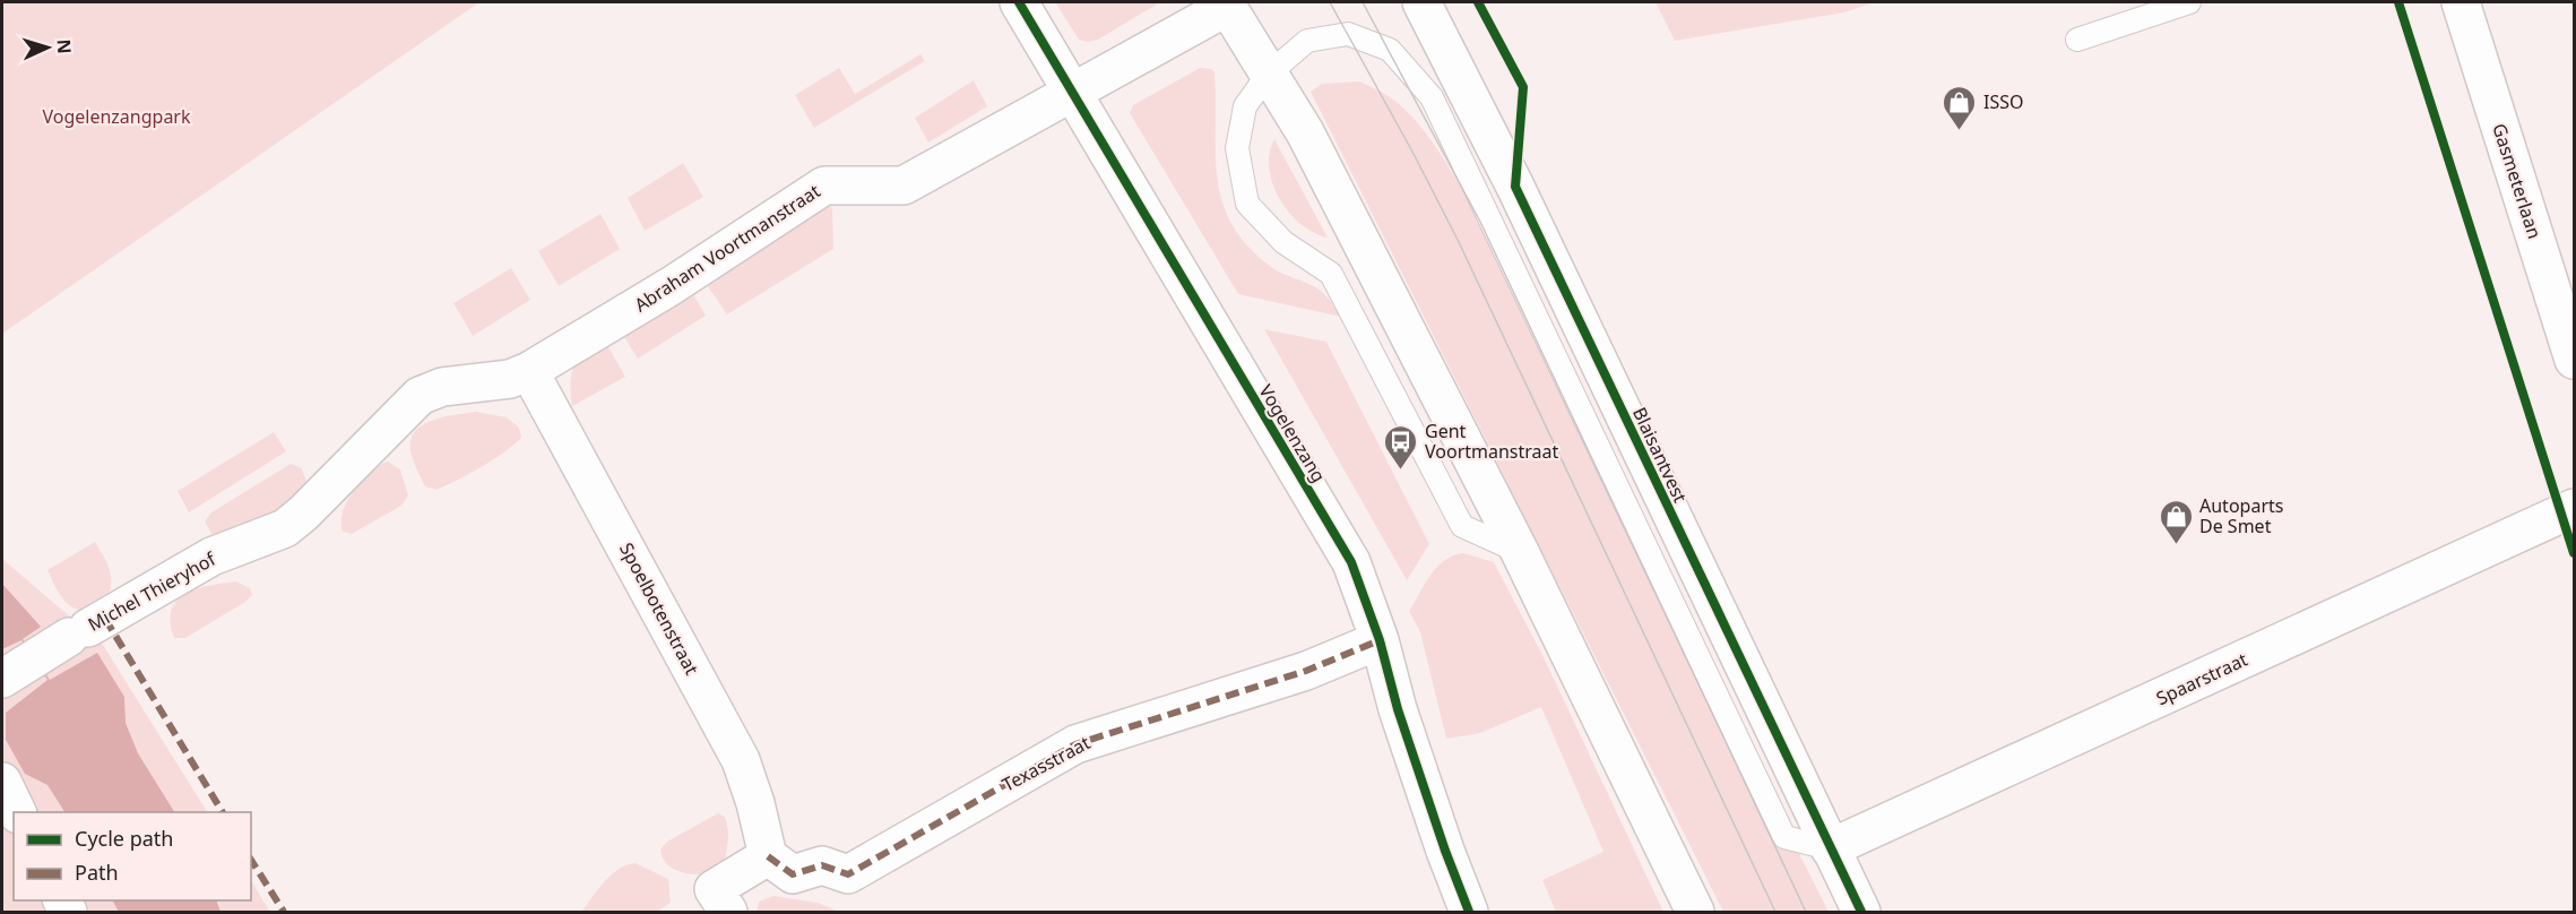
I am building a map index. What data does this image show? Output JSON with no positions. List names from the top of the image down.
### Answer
{
  "streets": {
    "street": [
      "Gasmeterlaan",
      "Abraham Voortmanstraat",
      "Vogelenzang",
      "Blaisantvest",
      "Michel Thieryhof",
      "Spoelbotenstraat",
      "Spaarstraat",
      "Texasstraat"
    ]
  },
  "crossings": [
    ["Abraham Voortmanstraat", "Vogelenzang"],
    ["Abraham Voortmanstraat", "Michel Thieryhof"],
    ["Abraham Voortmanstraat", "Spoelbotenstraat"],
    ["Vogelenzang", "Texasstraat"],
    ["Blaisantvest", "Spaarstraat"],
    ["Spoelbotenstraat", "Texasstraat"]
  ],
  "parks": ["Vogelenzangpark"],
  "places": {
    "shop": ["ISSO", "Autoparts De Smet"],
    "bus stop": ["Gent Voortmanstraat"]
  },
  "legend": ["Cycle path", "Path"],
  "north": "right"
}
